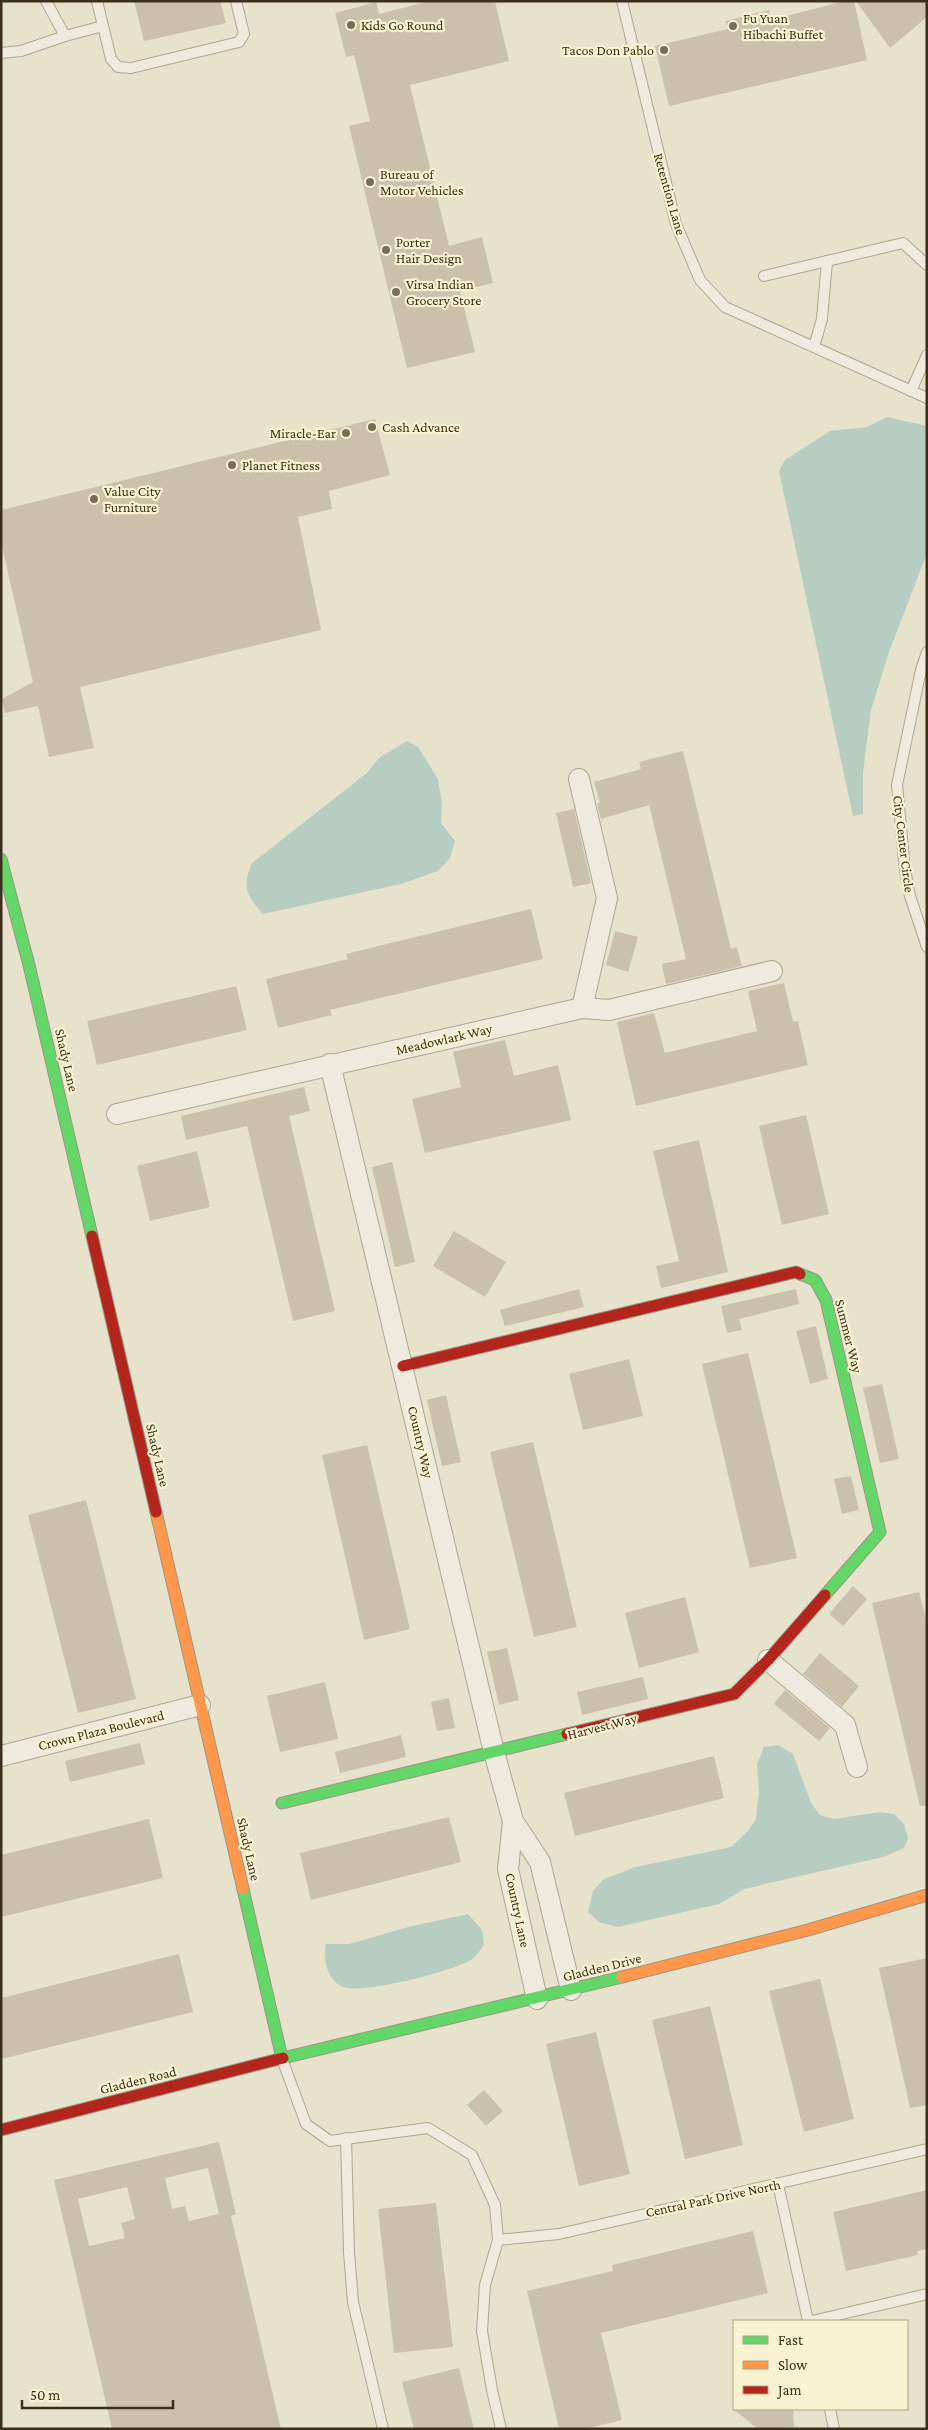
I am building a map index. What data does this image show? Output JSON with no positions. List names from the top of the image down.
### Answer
{
  "streets": {
    "street": [
      "Meadowlark Way",
      "Shady Lane",
      "Summer Way",
      "Country Way",
      "Harvest Way",
      "Crown Plaza Boulevard",
      "Country Lane",
      "Gladden Drive",
      "Gladden Road"
    ],
    "lane": ["Retention Lane", "City Center Circle", "Central Park Drive North"]
  },
  "crossings": [
    ["Meadowlark Way", "Country Way"],
    ["Shady Lane", "Crown Plaza Boulevard"],
    ["Shady Lane", "Gladden Drive"],
    ["Shady Lane", "Gladden Road"],
    ["Summer Way", "Country Way"],
    ["Summer Way", "Harvest Way"],
    ["Country Way", "Harvest Way"],
    ["Country Way", "Country Lane"],
    ["Country Lane", "Gladden Drive"],
    ["Gladden Drive", "Gladden Road"]
  ],
  "places": [
    "Kids Go Round",
    "Fu Yuan Hibachi Buffet",
    "Tacos Don Pablo",
    "Bureau of Motor Vehicles",
    "Porter Hair Design",
    "Virsa Indian Grocery Store",
    "Cash Advance",
    "Miracle-Ear",
    "Planet Fitness",
    "Value City Furniture"
  ],
  "legend": ["Fast", "Slow", "Jam"],
  "scale_bar": "50 m"
}
